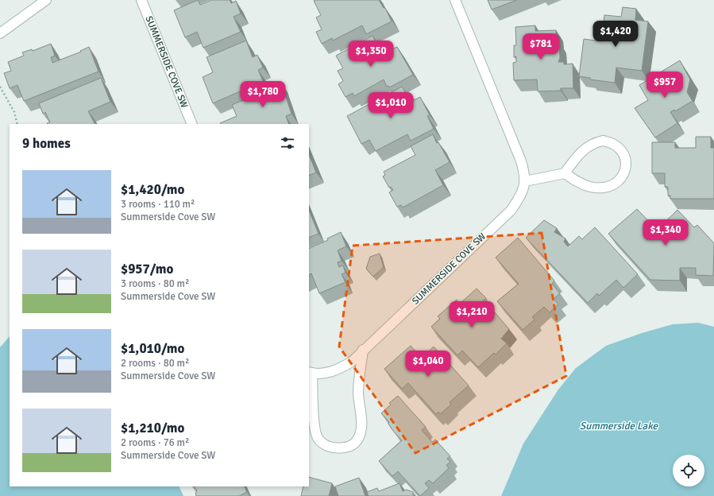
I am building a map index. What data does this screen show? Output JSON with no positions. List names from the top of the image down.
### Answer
{
  "streets": {
    "street": ["SUMMERSIDE COVE SW"]
  },
  "water": ["Summerside Lake"],
  "page": {
    "price": [
      "$1,420",
      "$781",
      "$1,350",
      "$957",
      "$1,780",
      "$1,010",
      "$1,340",
      "$1,210",
      "$1,040"
    ],
    "heading": "9 homes",
    "list": [
      {
        "name": "$1,420/mo",
        "note": "3 rooms · 110 m² · Summerside Cove SW"
      },
      {
        "name": "$957/mo",
        "note": "3 rooms · 80 m² · Summerside Cove SW"
      },
      {
        "name": "$1,010/mo",
        "note": "2 rooms · 80 m² · Summerside Cove SW"
      },
      {
        "name": "$1,210/mo",
        "note": "2 rooms · 76 m² · Summerside Cove SW"
      }
    ]
  }
}
